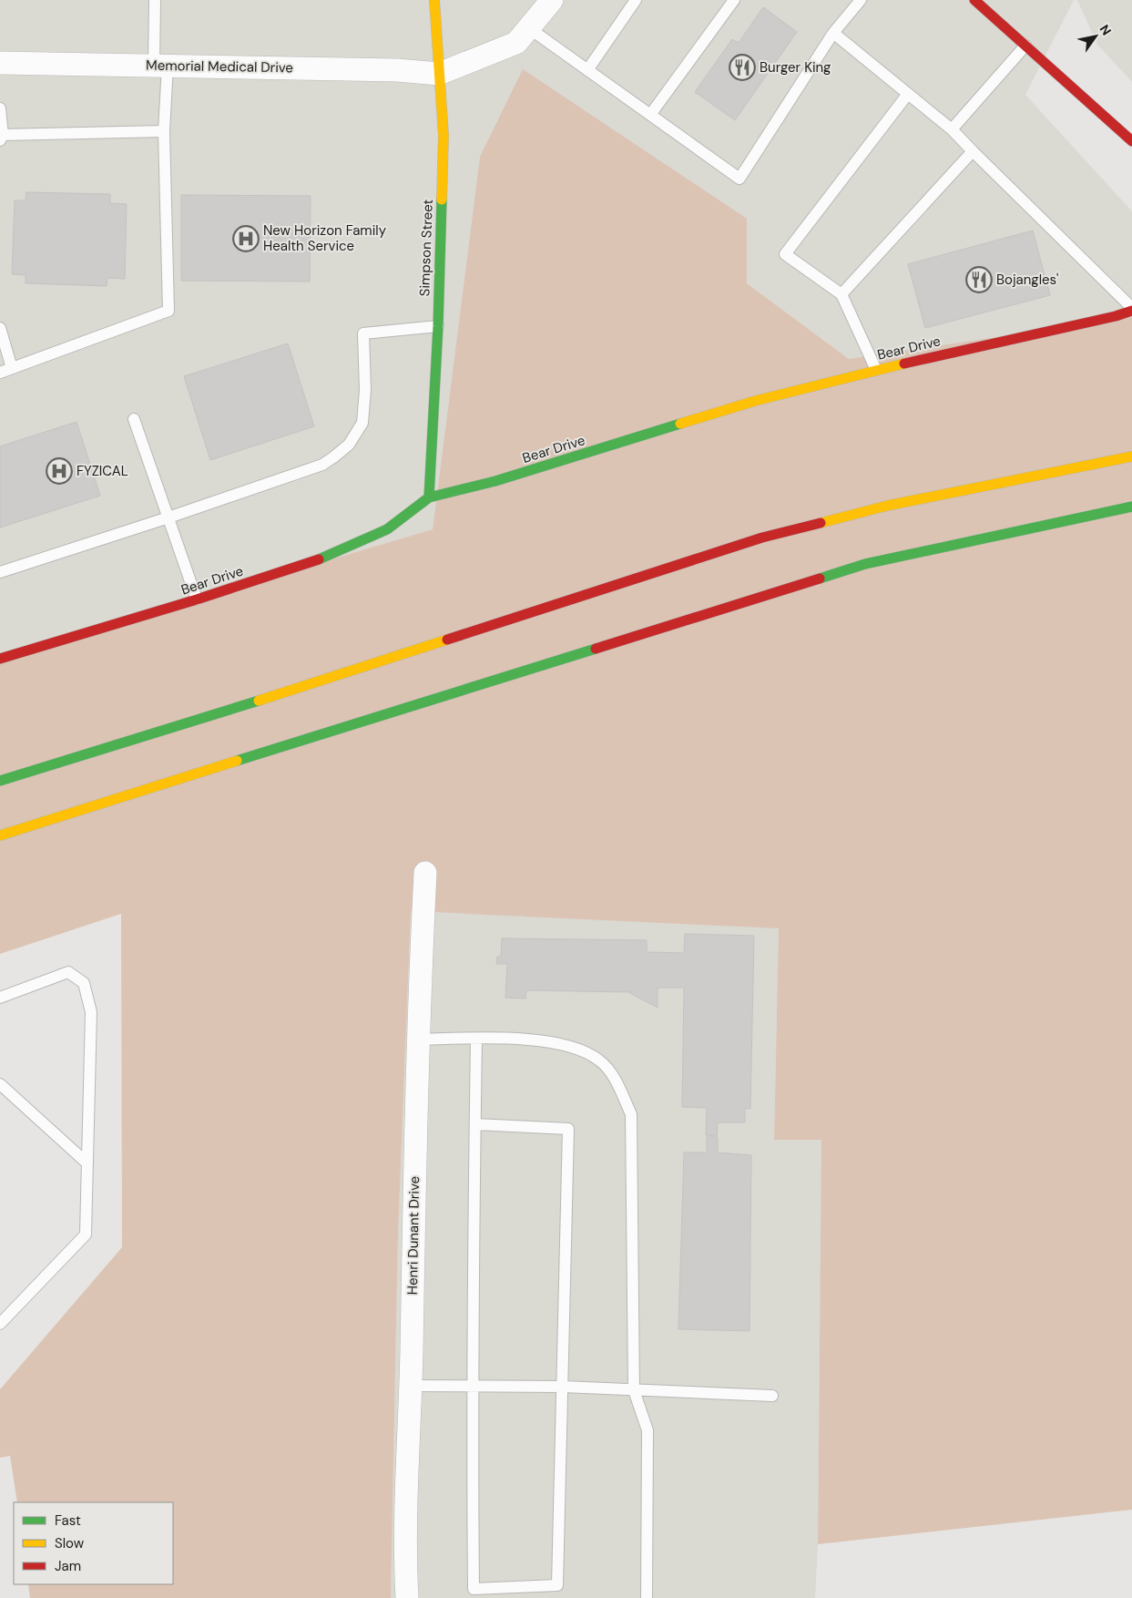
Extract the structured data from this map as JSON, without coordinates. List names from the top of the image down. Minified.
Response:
{"streets":{"main road":["Simpson Street","Bear Drive"],"street":["Memorial Medical Drive","Henri Dunant Drive"]},"crossings":[["Memorial Medical Drive","Simpson Street"],["Simpson Street","Bear Drive"]],"places":{"restaurant":["Burger King","Bojangles'"],"hospital":["New Horizon Family Health Service","FYZICAL"]},"legend":["Fast","Slow","Jam"],"north":"top right"}
